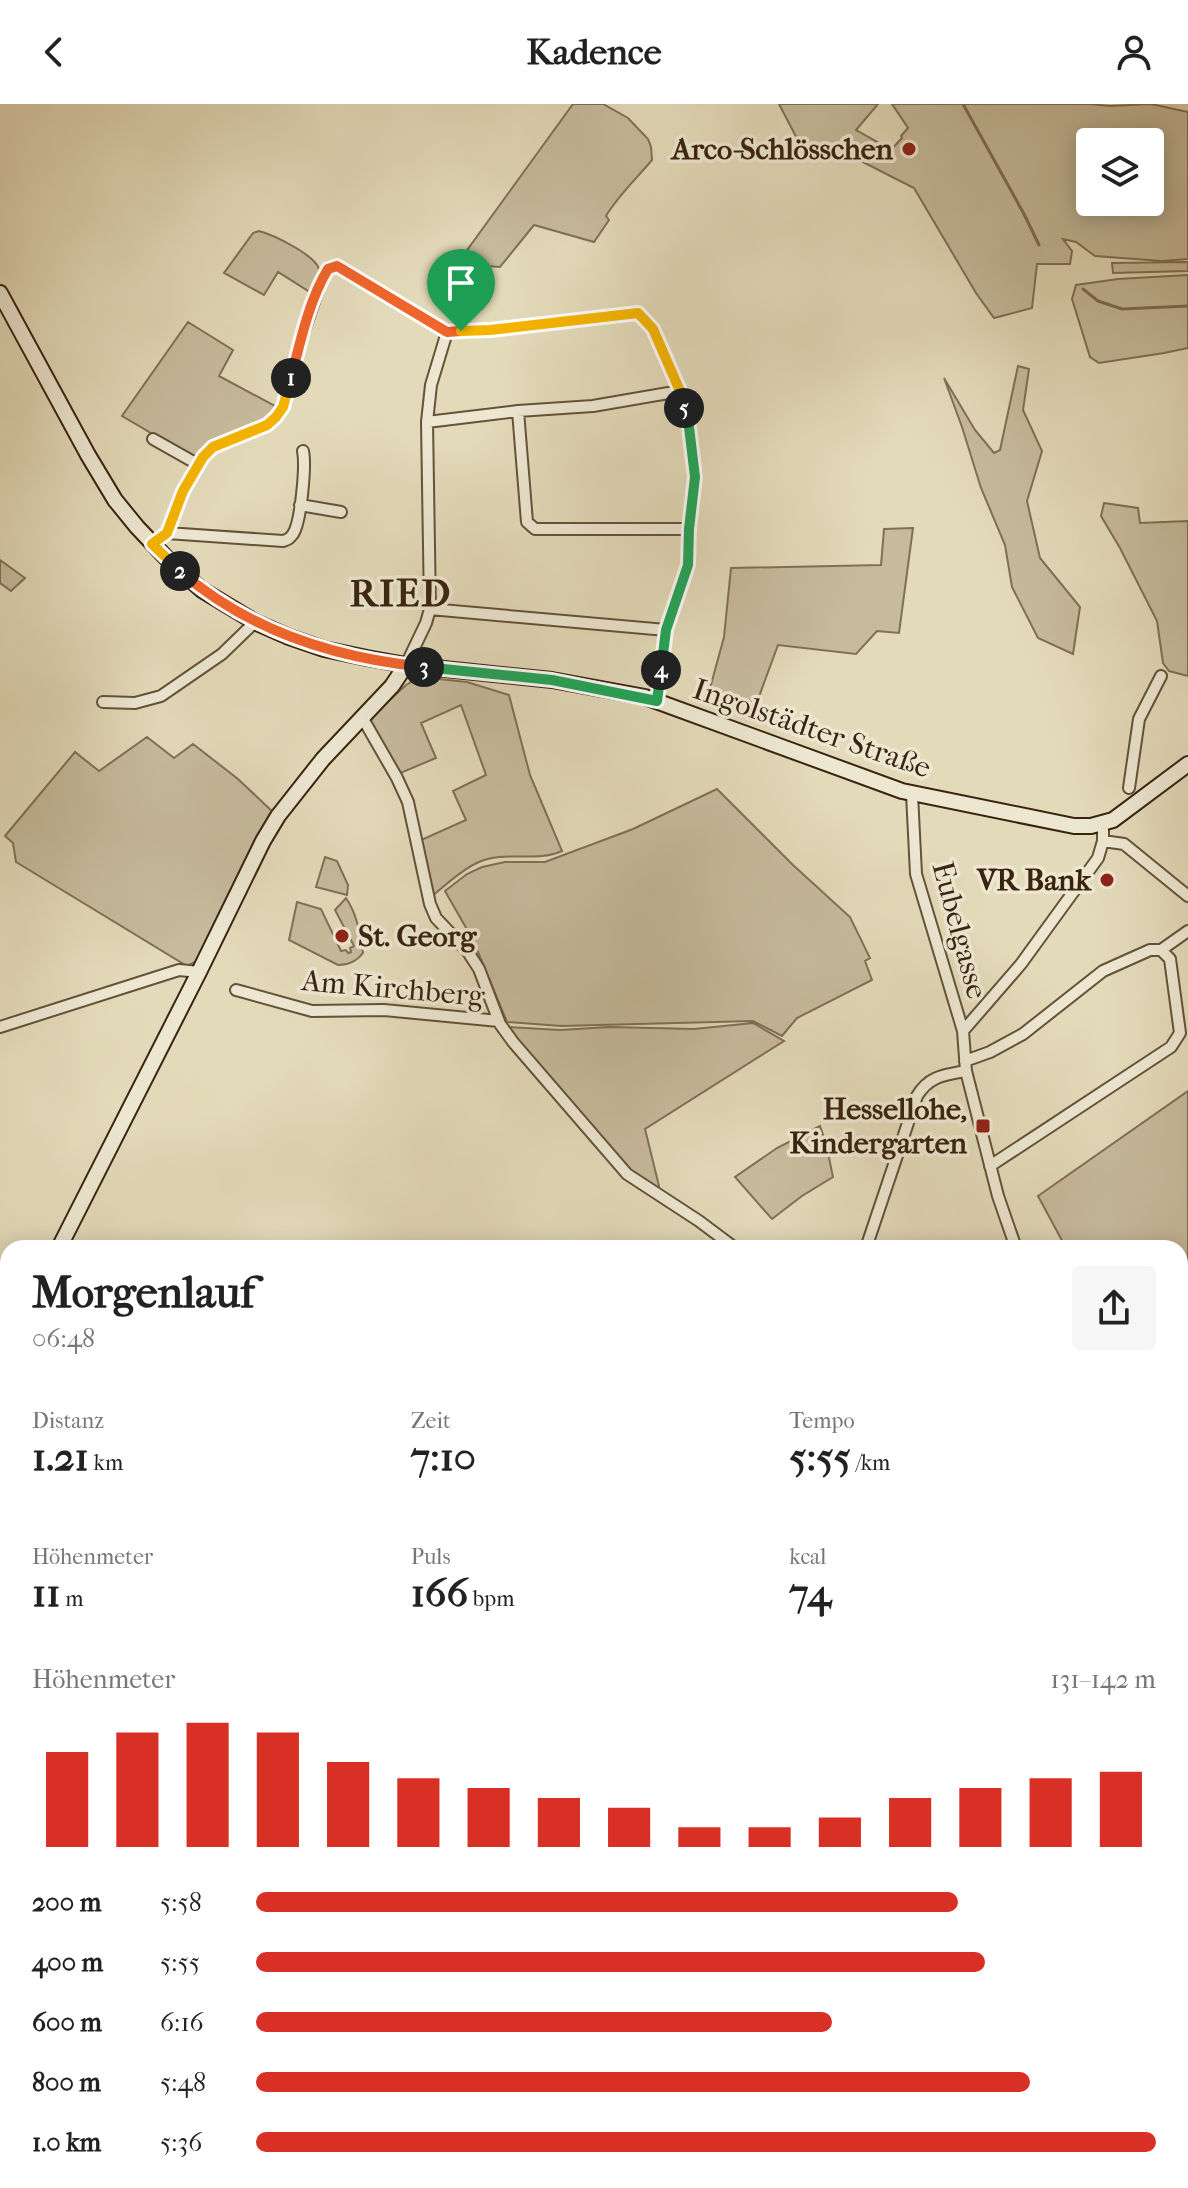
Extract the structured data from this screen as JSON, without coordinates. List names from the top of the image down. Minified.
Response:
{"streets":{"main road":["Ingolstädter Straße"],"street":["Eubelgasse","Am Kirchberg"]},"crossings":[["Ingolstädter Straße","Eubelgasse"]],"districts":["RIED"],"places":{"other":["Arco-Schlösschen","VR Bank","St. Georg"],"transit":["Hessellohe, Kindergarten"]},"page":{"header":"Kadence","pins":["1","5","2","3","4"],"heading":["Morgenlauf","06:48"],"stats":[["Distanz","1.21 km"],["Zeit","7:10"],["Tempo","5:55 /km"],["Höhenmeter","11 m"],["Puls","166 bpm"],["kcal","74"]],"chart":["Höhenmeter","131–142 m"],"list":[{"name":"200 m","note":"5:58"},{"name":"400 m","note":"5:55"},{"name":"600 m","note":"6:16"},{"name":"800 m","note":"5:48"},{"name":"1.0 km","note":"5:36"}]}}
